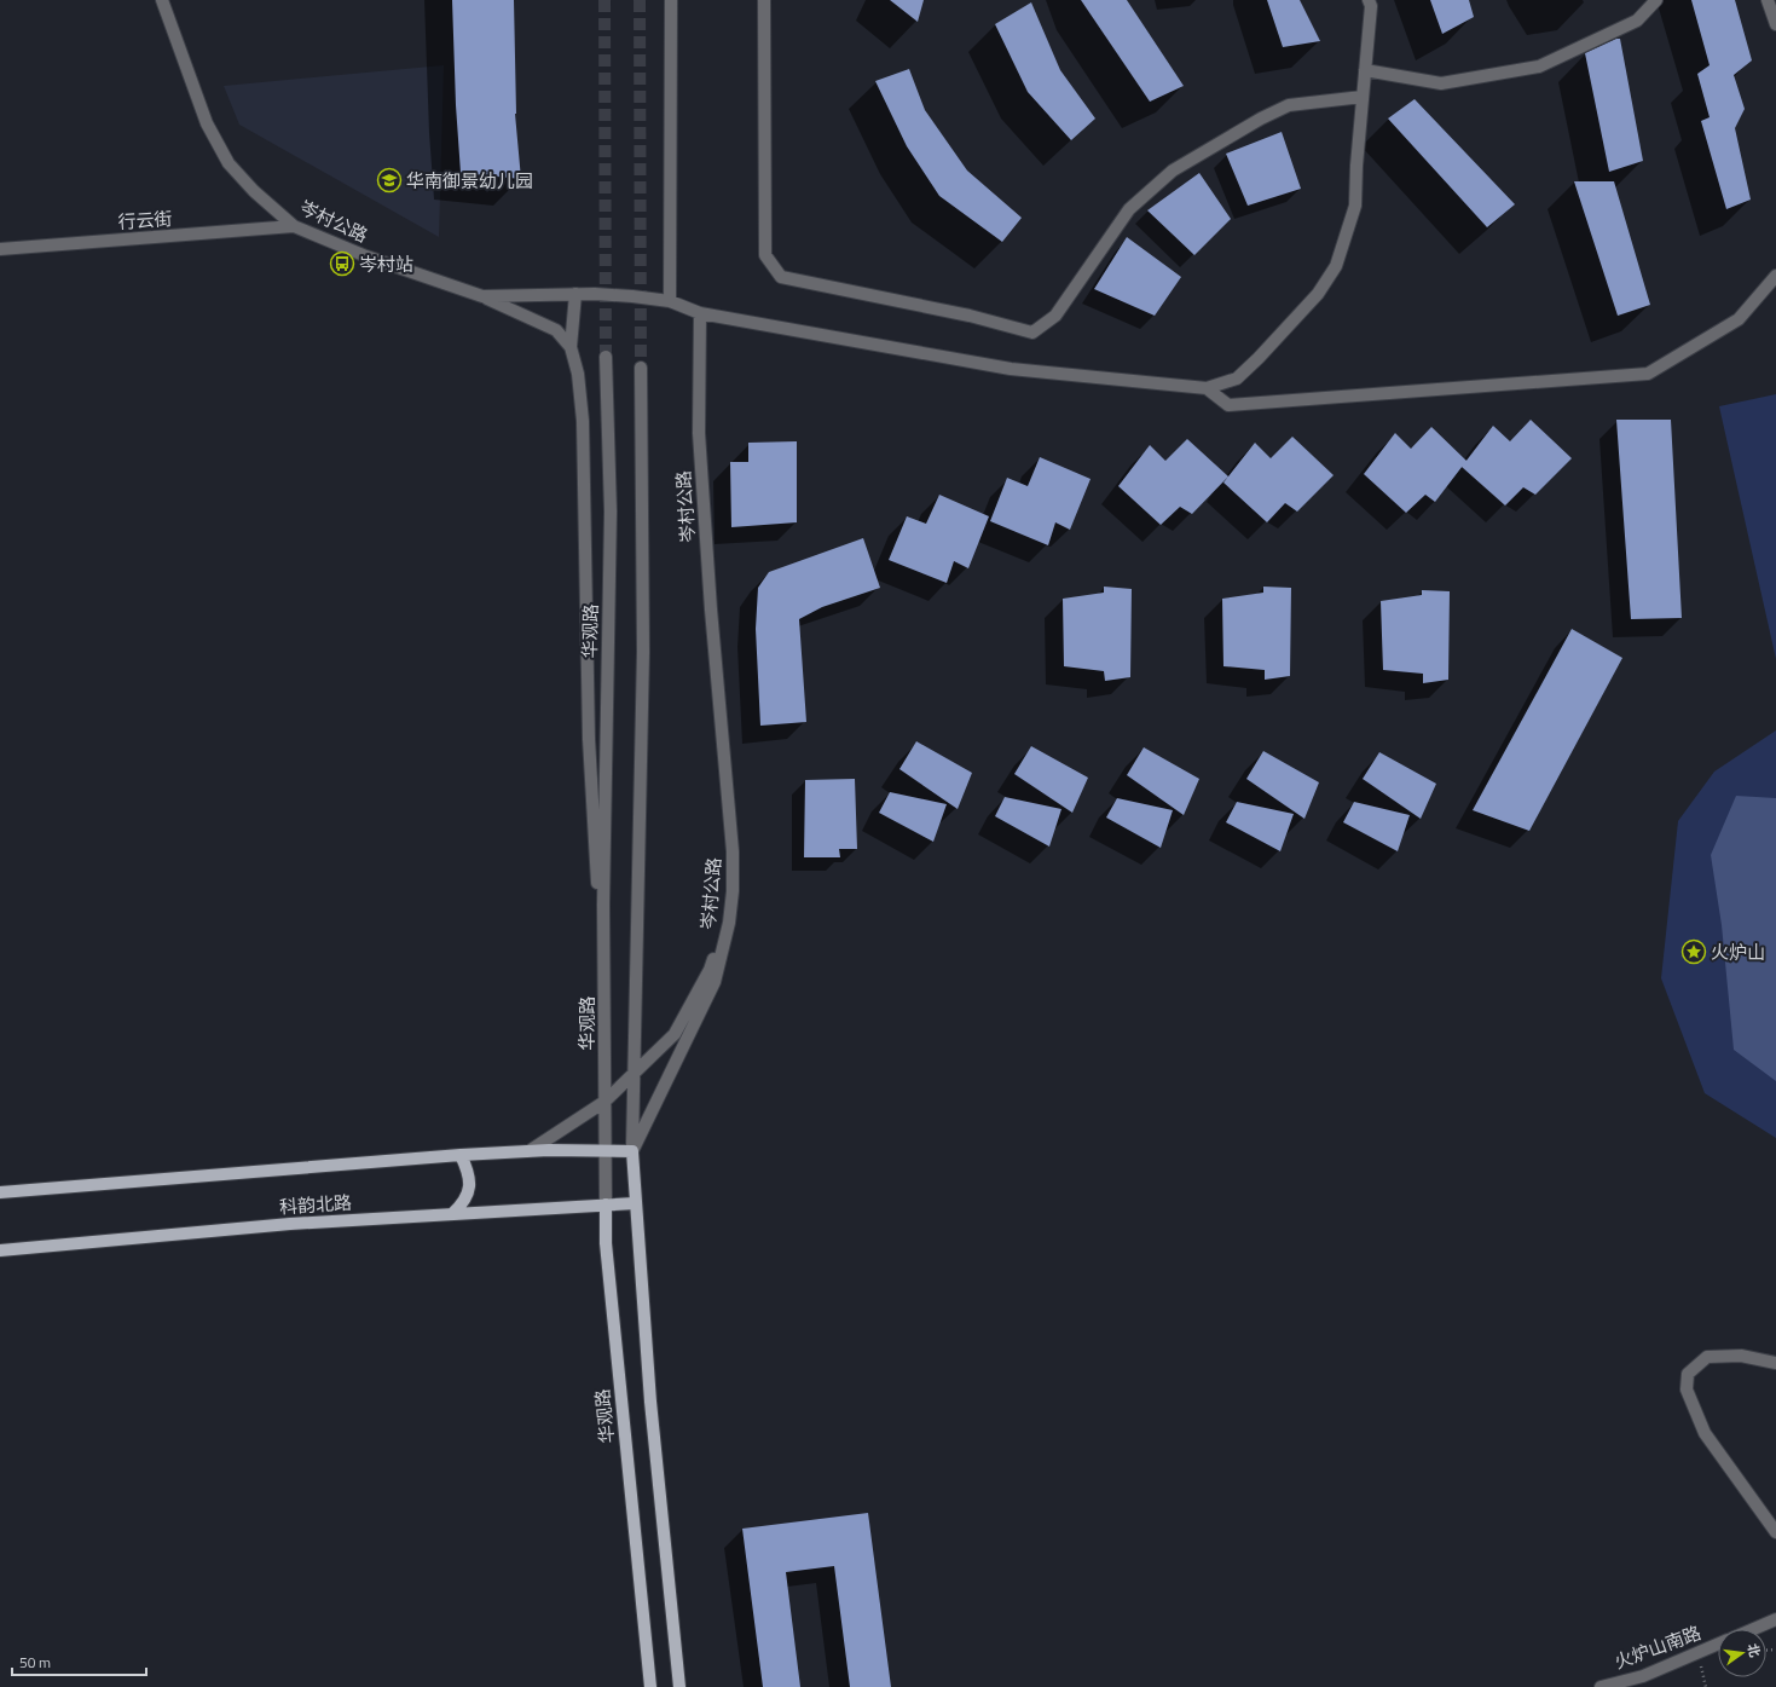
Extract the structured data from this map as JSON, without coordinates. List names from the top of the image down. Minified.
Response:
{"streets":{"main road":["华观路","科韵北路"],"street":["行云街","岑村公路","火炉山南路"]},"crossings":[["行云街","岑村公路"],["岑村公路","科韵北路"],["华观路","科韵北路"]],"places":{"school or university":["华南御景幼儿园"],"bus stop":["岑村站"],"place":["火炉山"]},"scale_bar":"50 m","north":"right"}
